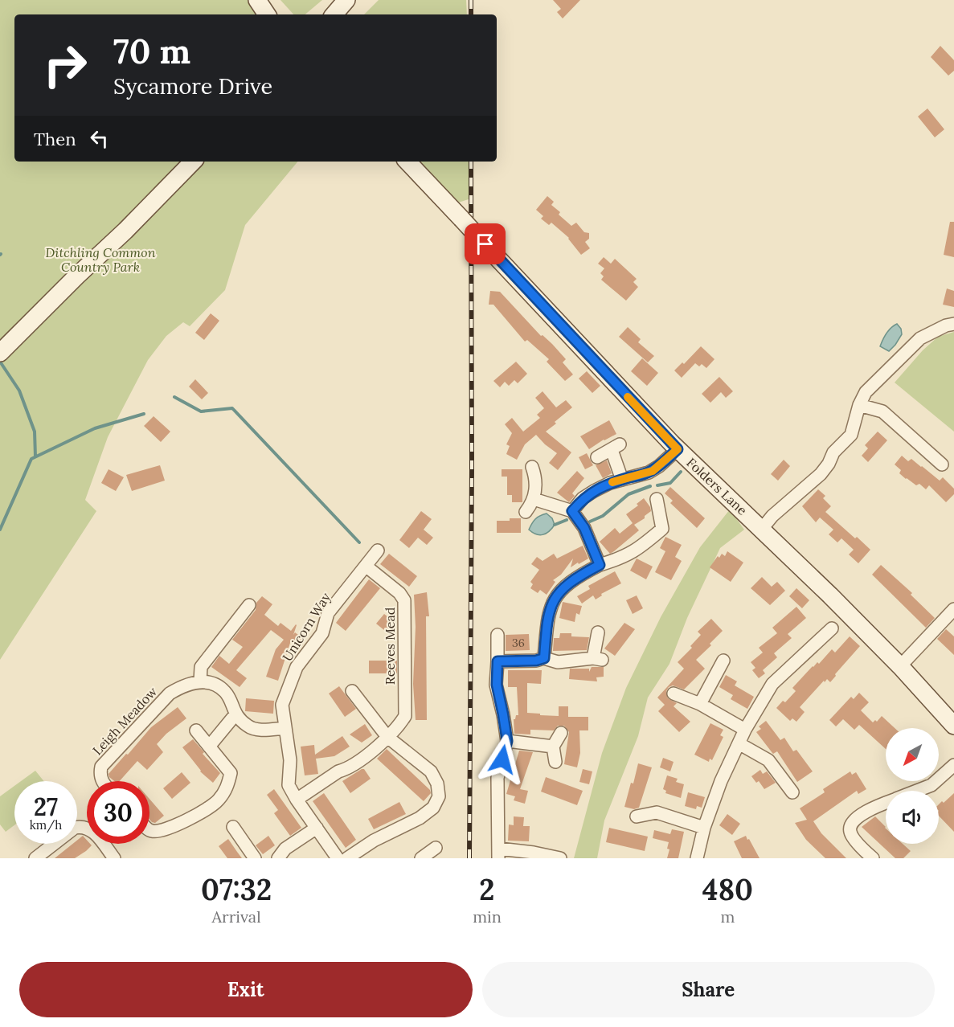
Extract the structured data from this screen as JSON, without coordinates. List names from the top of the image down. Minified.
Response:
{"streets":{"main road":["Folders Lane"],"street":["Unicorn Way","Reeves Mead","Leigh Meadow"]},"crossings":[["Unicorn Way","Reeves Mead"]],"parks":["Ditchling Common Country Park"],"house_numbers":["36"],"north":"bottom left","page":{"turn":["70 m","Sycamore Drive"],"then":"Then","speed":"27 km/h","limit":"30","eta":["07:32","Arrival","2","min","480","m"],"buttons":["Exit","Share"]}}
